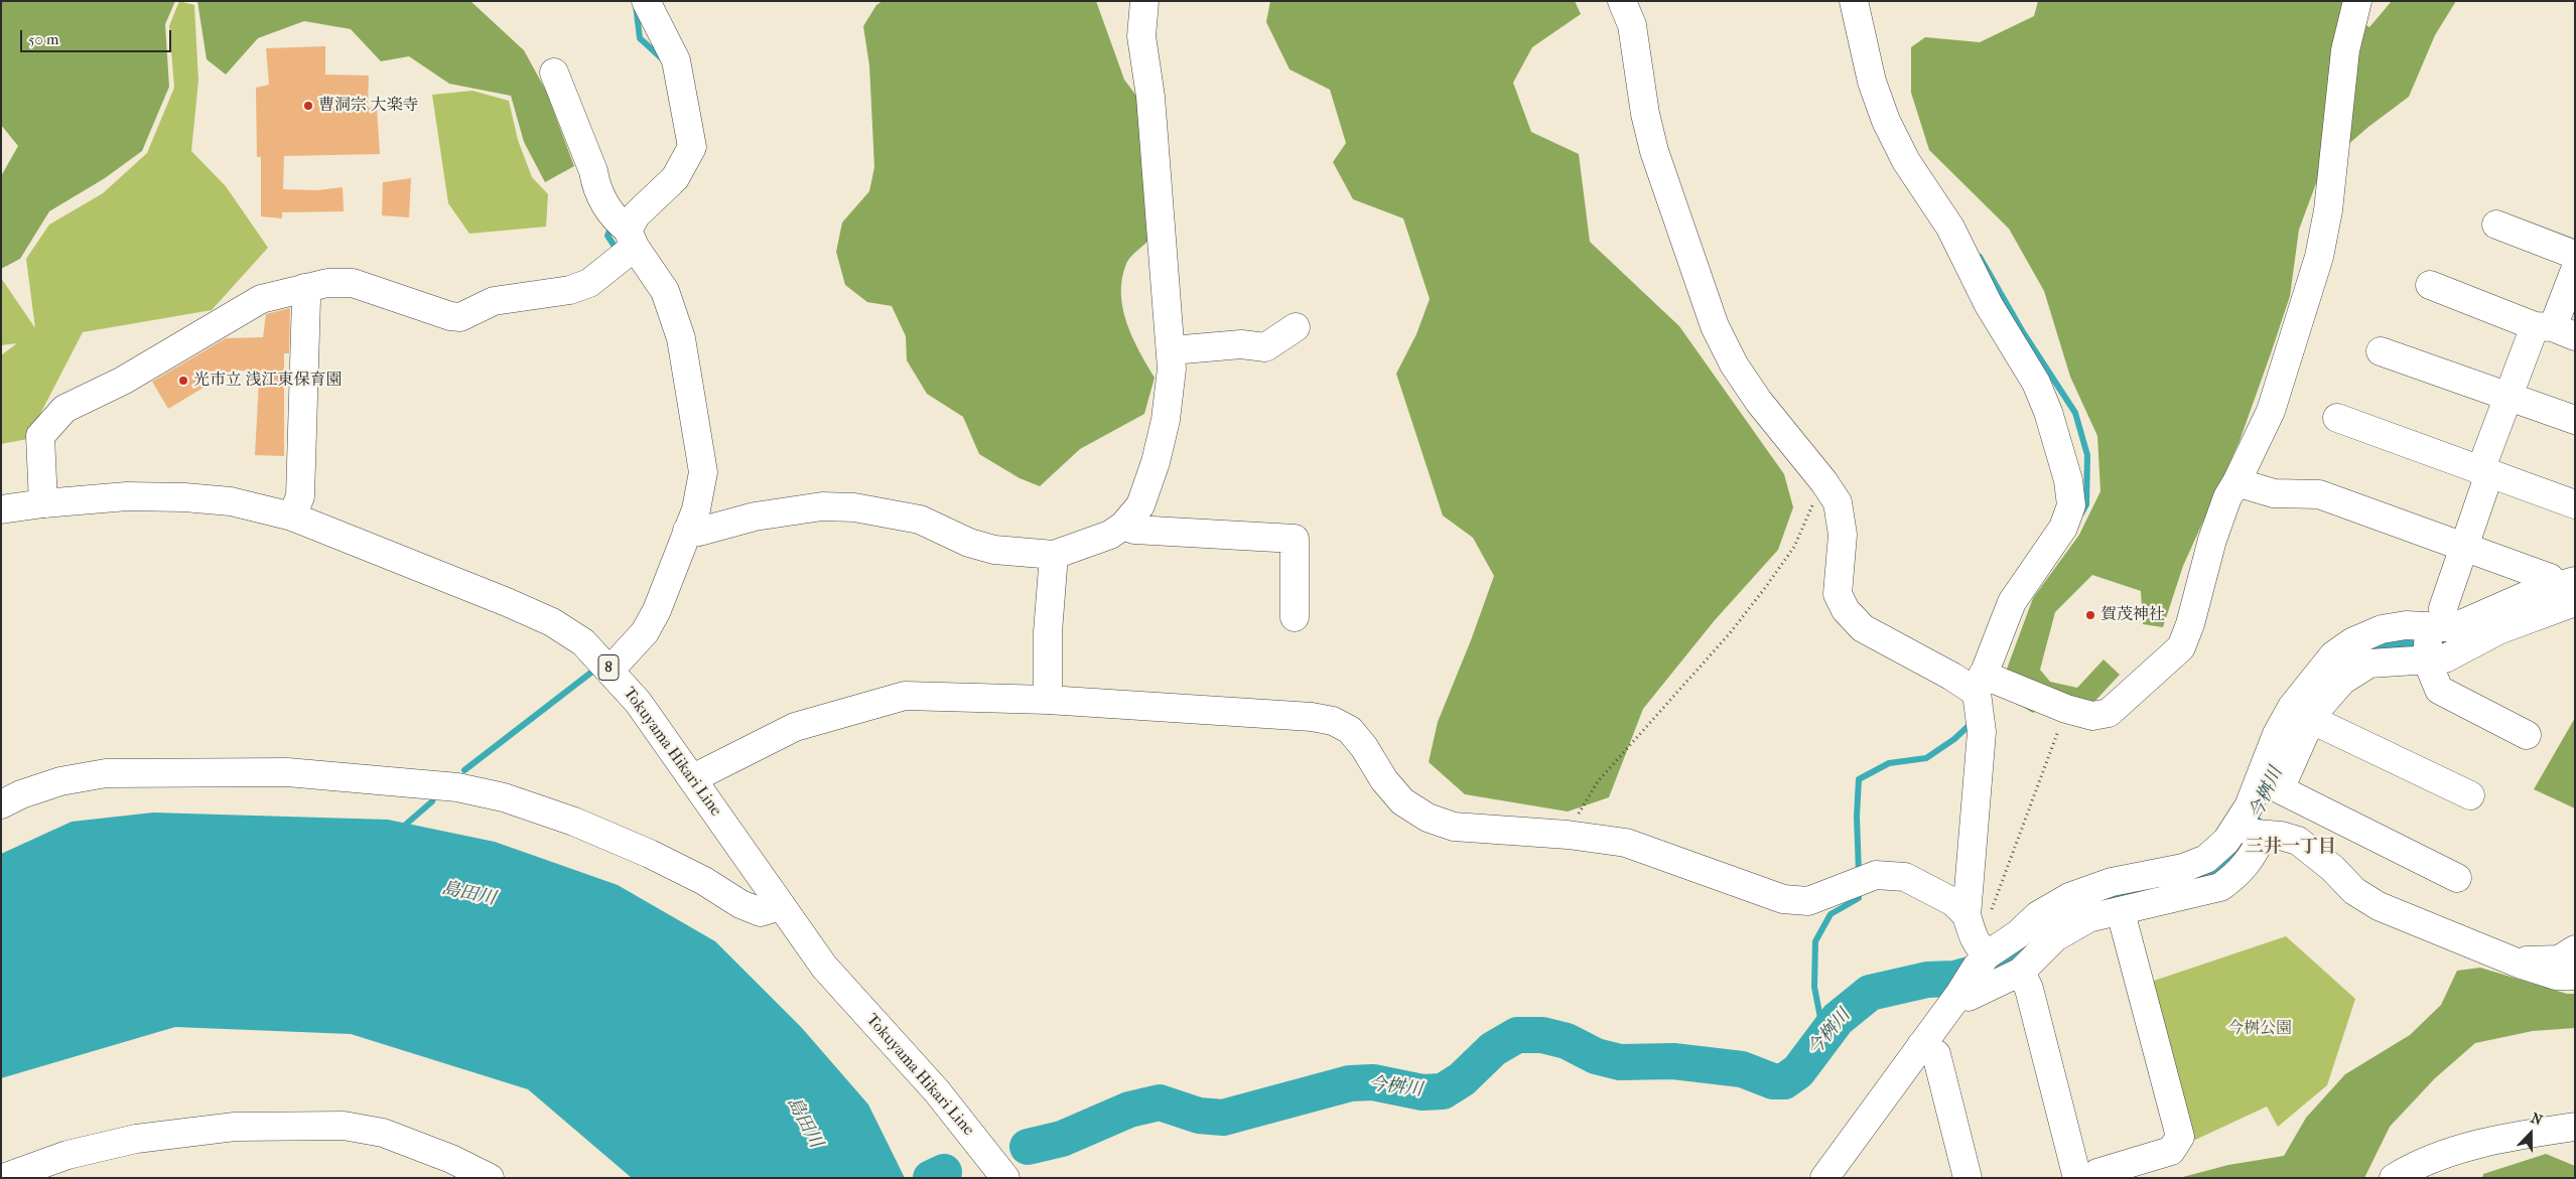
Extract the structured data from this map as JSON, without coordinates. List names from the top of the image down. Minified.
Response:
{"streets":{"street":["8","Tokuyama Hikari Line"]},"districts":["三井一丁目"],"water":["今桝川","島田川"],"parks":["今桝公園"],"places":["曹洞宗 大楽寺","光市立 浅江東保育園","賀茂神社"],"scale_bar":"50 m","north":"top"}
